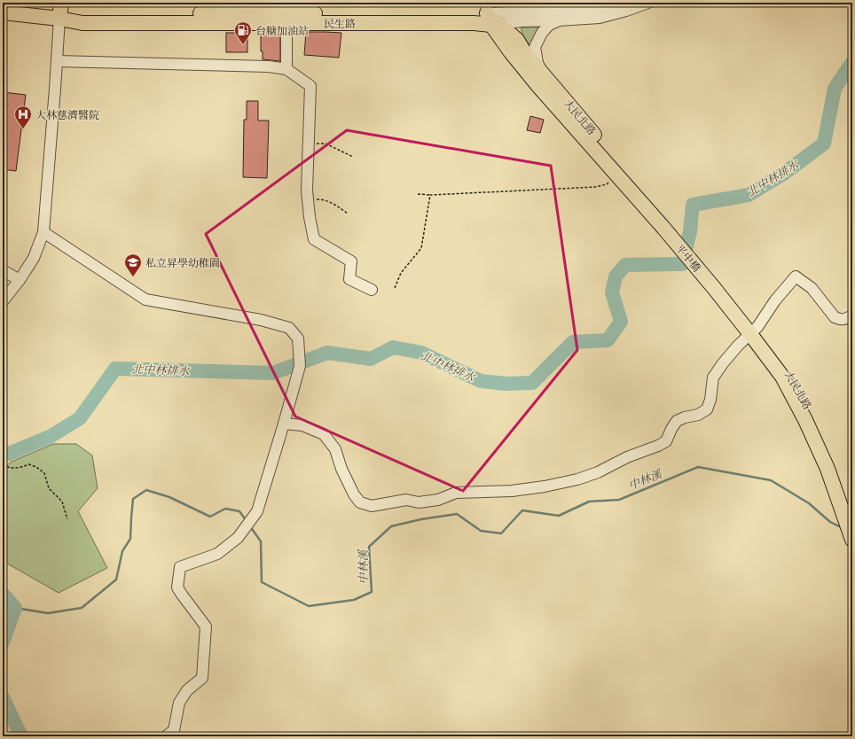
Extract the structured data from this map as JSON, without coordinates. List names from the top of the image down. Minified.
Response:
{"streets":{"main road":["民生路","大民北路","平中橋"]},"crossings":[["民生路","大民北路"],["大民北路","平中橋"]],"water":["北中林排水","中林溪"],"places":{"fuel station":["台糖加油站"],"hospital":["大林慈濟醫院"],"school or university":["私立昇學幼稚園"]}}
